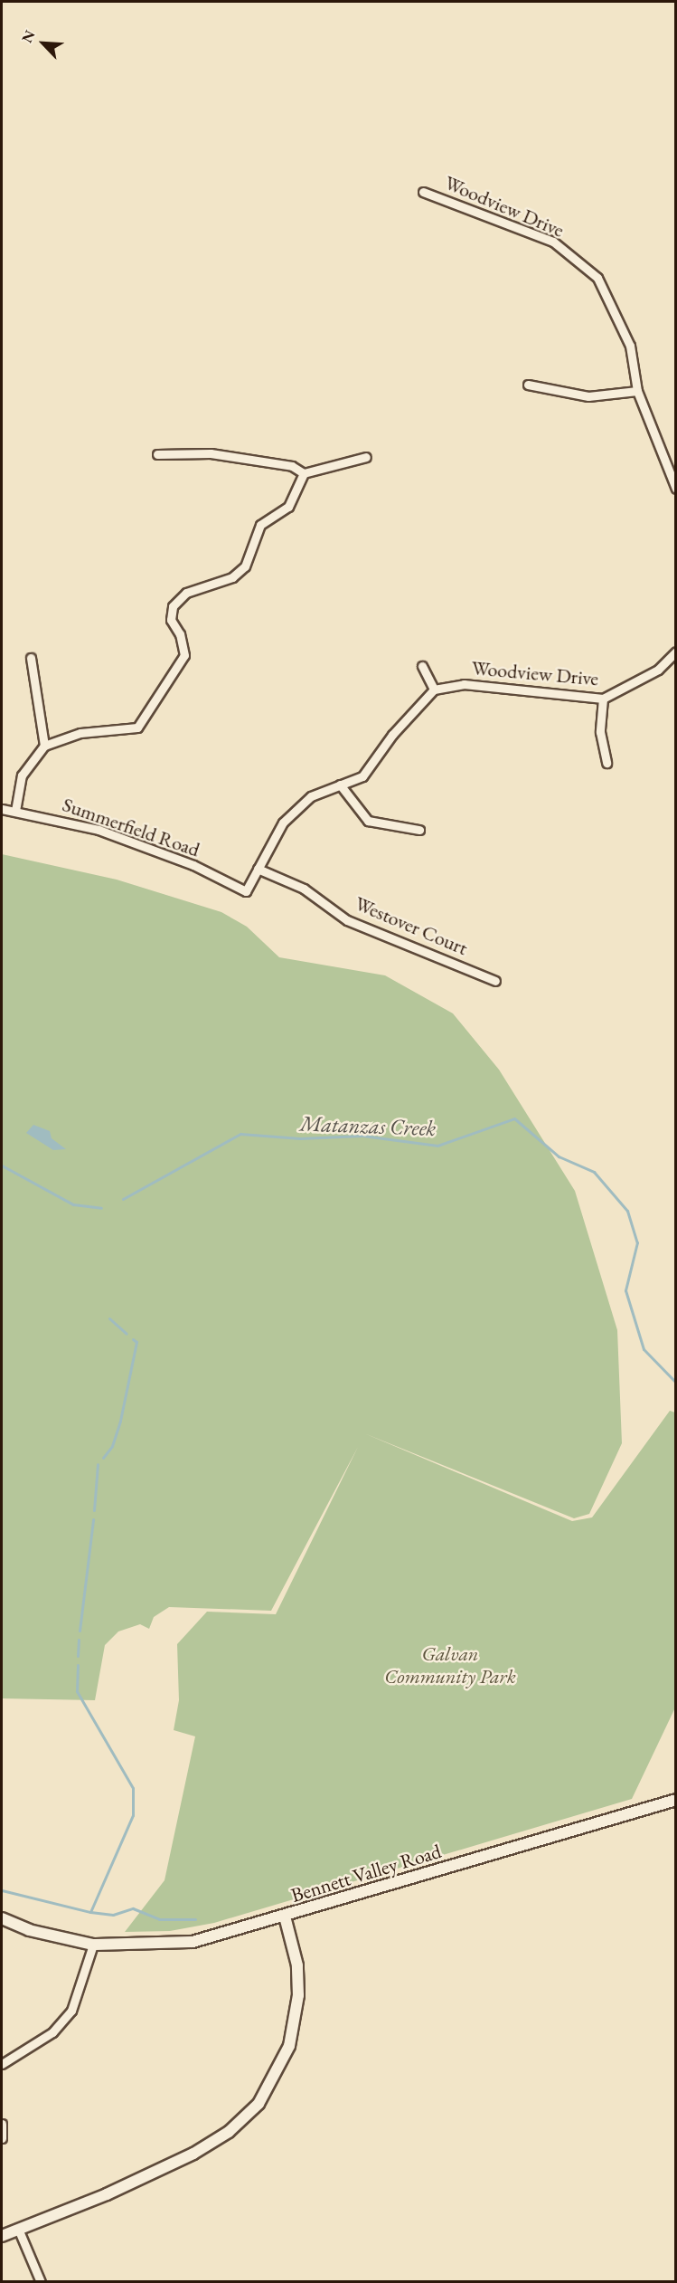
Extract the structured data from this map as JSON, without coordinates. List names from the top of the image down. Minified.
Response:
{"streets":{"street":["Woodview Drive","Summerfield Road","Westover Court","Bennett Valley Road"]},"crossings":[["Summerfield Road","Westover Court"]],"water":["Matanzas Creek"],"parks":["Galvan Community Park"],"north":"top left"}
